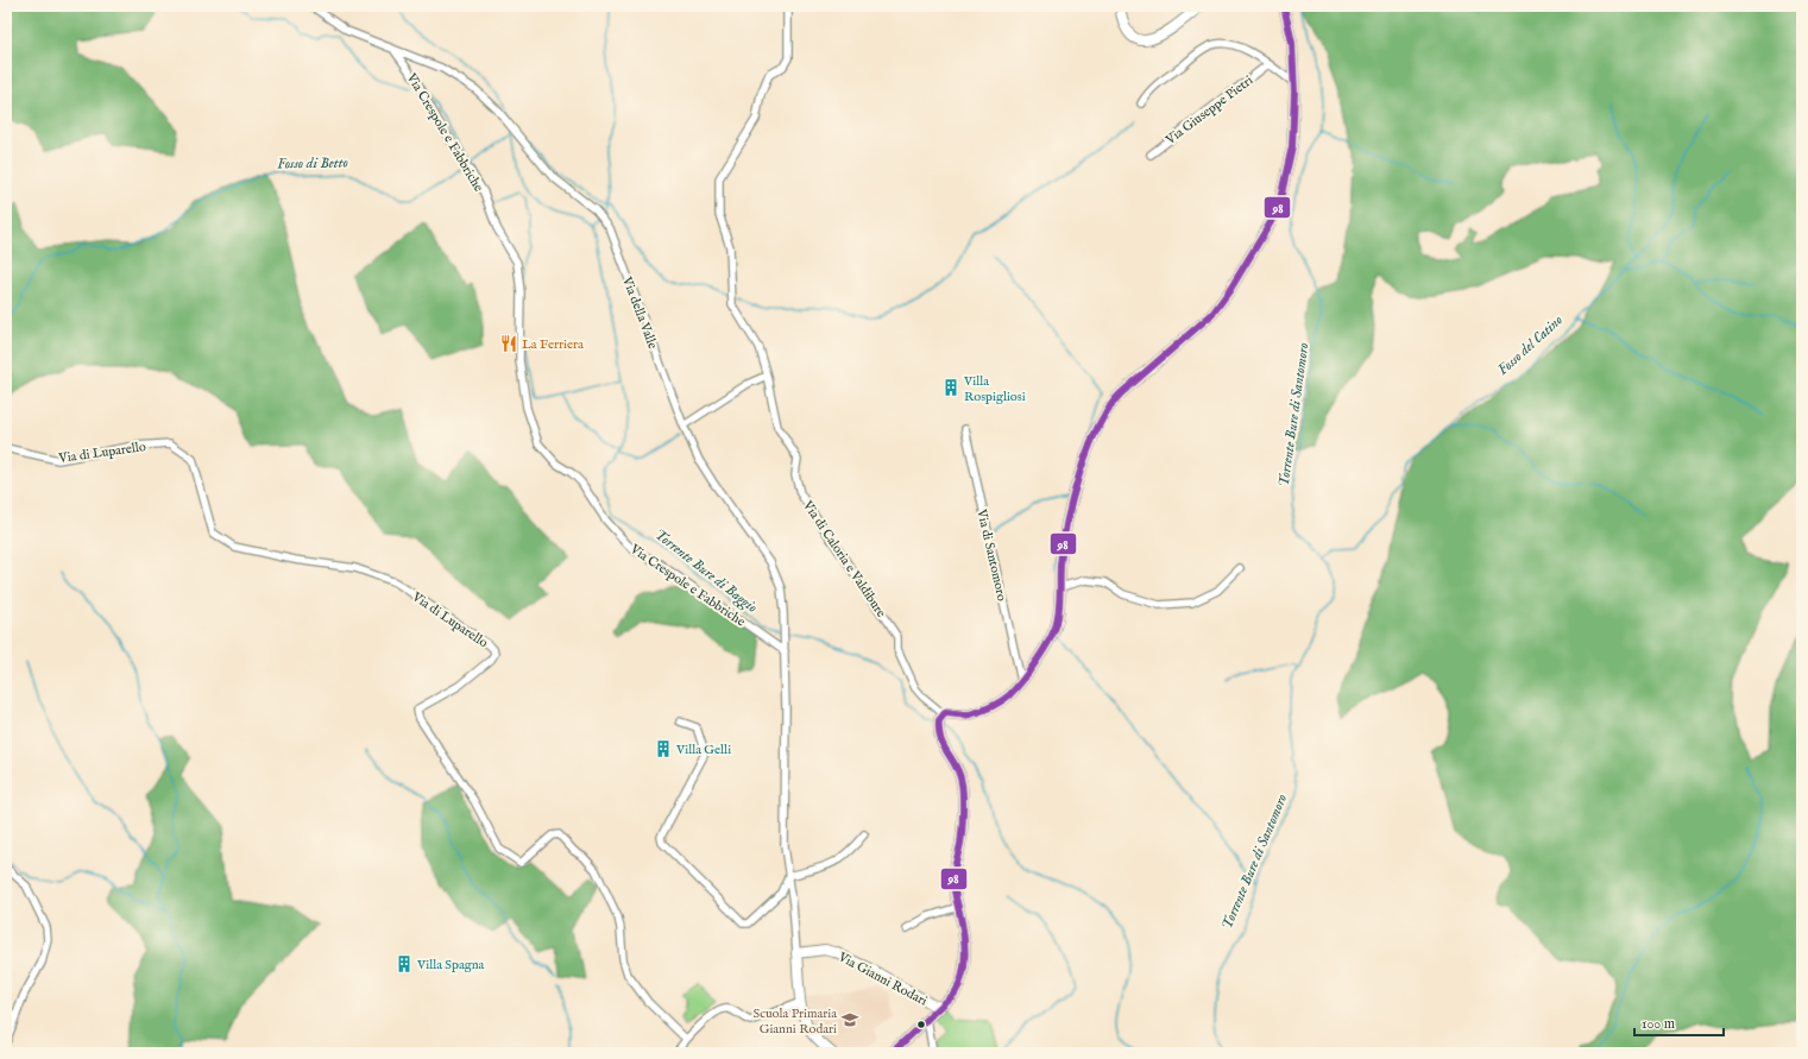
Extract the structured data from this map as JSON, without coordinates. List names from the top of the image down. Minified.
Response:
{"streets":{"main road":["Via Gianni Rodari"],"street":["Via Giuseppe Pietri","Via Crespole e Fabbriche","Via della Valle","Via di Luparello","Via di Santomoro","Via di Caloria e Valdibure"]},"crossings":[["Via Crespole e Fabbriche","Via della Valle"]],"water":["Fosso di Betto","Fosso del Catino","Torrente Bure di Santomoro","Torrente Bure di Baggio"],"places":{"restaurant":["La Ferriera"],"building":["Villa Rospigliosi","Villa Gelli","Villa Spagna"],"school or university":["Scuola Primaria Gianni Rodari"]},"lines":["transit line 98"],"scale_bar":"100 m"}
